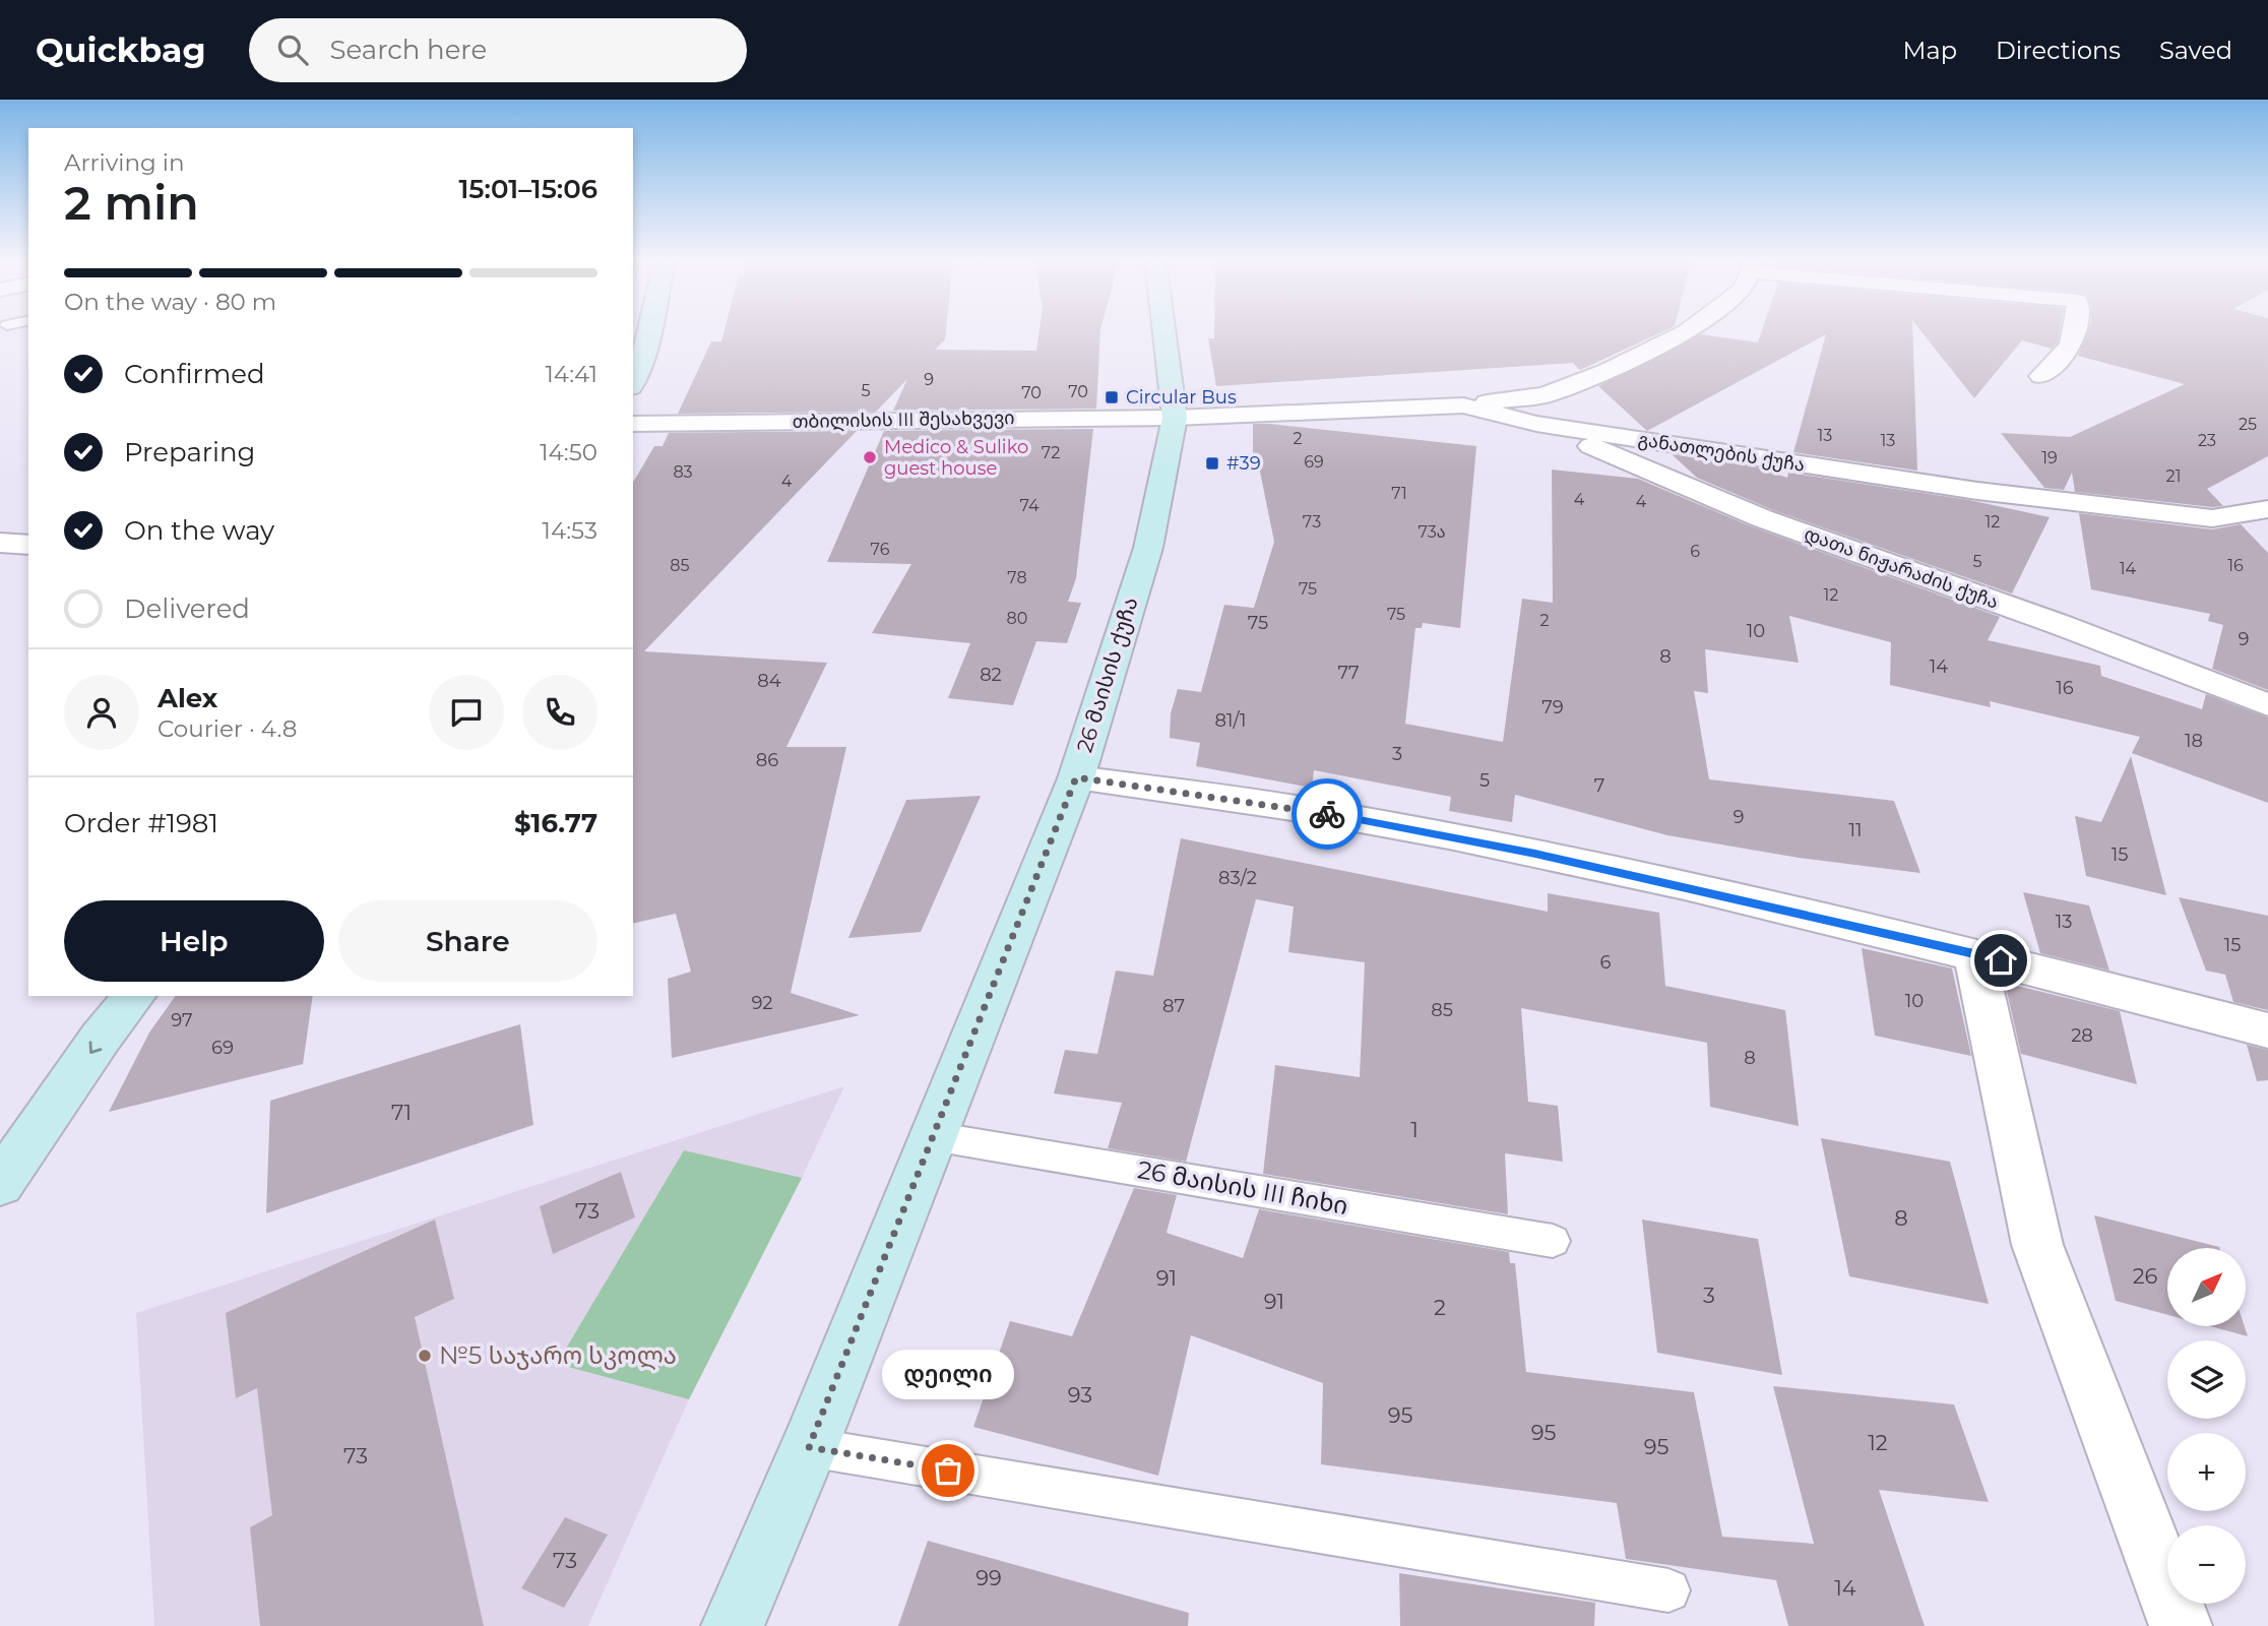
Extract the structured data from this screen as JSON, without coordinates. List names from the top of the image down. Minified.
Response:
{"streets":{"main road":["26 მაისის ქუჩა"],"street":["თბილისის III შესახვევი","განათლების ქუჩა","დათა ნიჟარაძის ქუჩა"],"lane":["26 მაისის III ჩიხი"]},"crossings":[["თბილისის III შესახვევი","განათლების ქუჩა"],["თბილისის III შესახვევი","26 მაისის ქუჩა"],["განათლების ქუჩა","დათა ნიჟარაძის ქუჩა"],["განათლების ქუჩა","26 მაისის ქუჩა"],["26 მაისის ქუჩა","26 მაისის III ჩიხი"]],"places":{"transit":["Circular Bus","#39"],"other":["Medico & Suliko guest house","№5 საჯარო სკოლა","დეილი"]},"house_numbers":["9","5","70","70","25","13","2","13","23","72","19","69","83","21","4","71","4","4","74","73","12","73ა","76","6","5","85","16","14","78","75","12","75","80","2","75","10","9","8","14","77","82","84","16","79","81/1","18","3","86","5","7","9","11","15","83/2","13","15","6","10","92","87","85","97","28","69","8","71","1","73","8","26","91","3","91","2","93","95","95","12","95","73","73","99","14"],"north":"top right","page":{"header":"Quickbag","search":"Search here","nav":["Map","Directions","Saved"],"heading":["2 min","Arriving in","15:01–15:06"],"panel":["Alex","Courier · 4.8","Order #1981","$16.77"],"bar":"On the way · 80 m","list":[["Confirmed","14:41"],["Preparing","14:50"],["On the way","14:53"],"Delivered"],"buttons":["Help","Share"],"map_buttons":["+","−"],"bubble":"დეილი"}}
